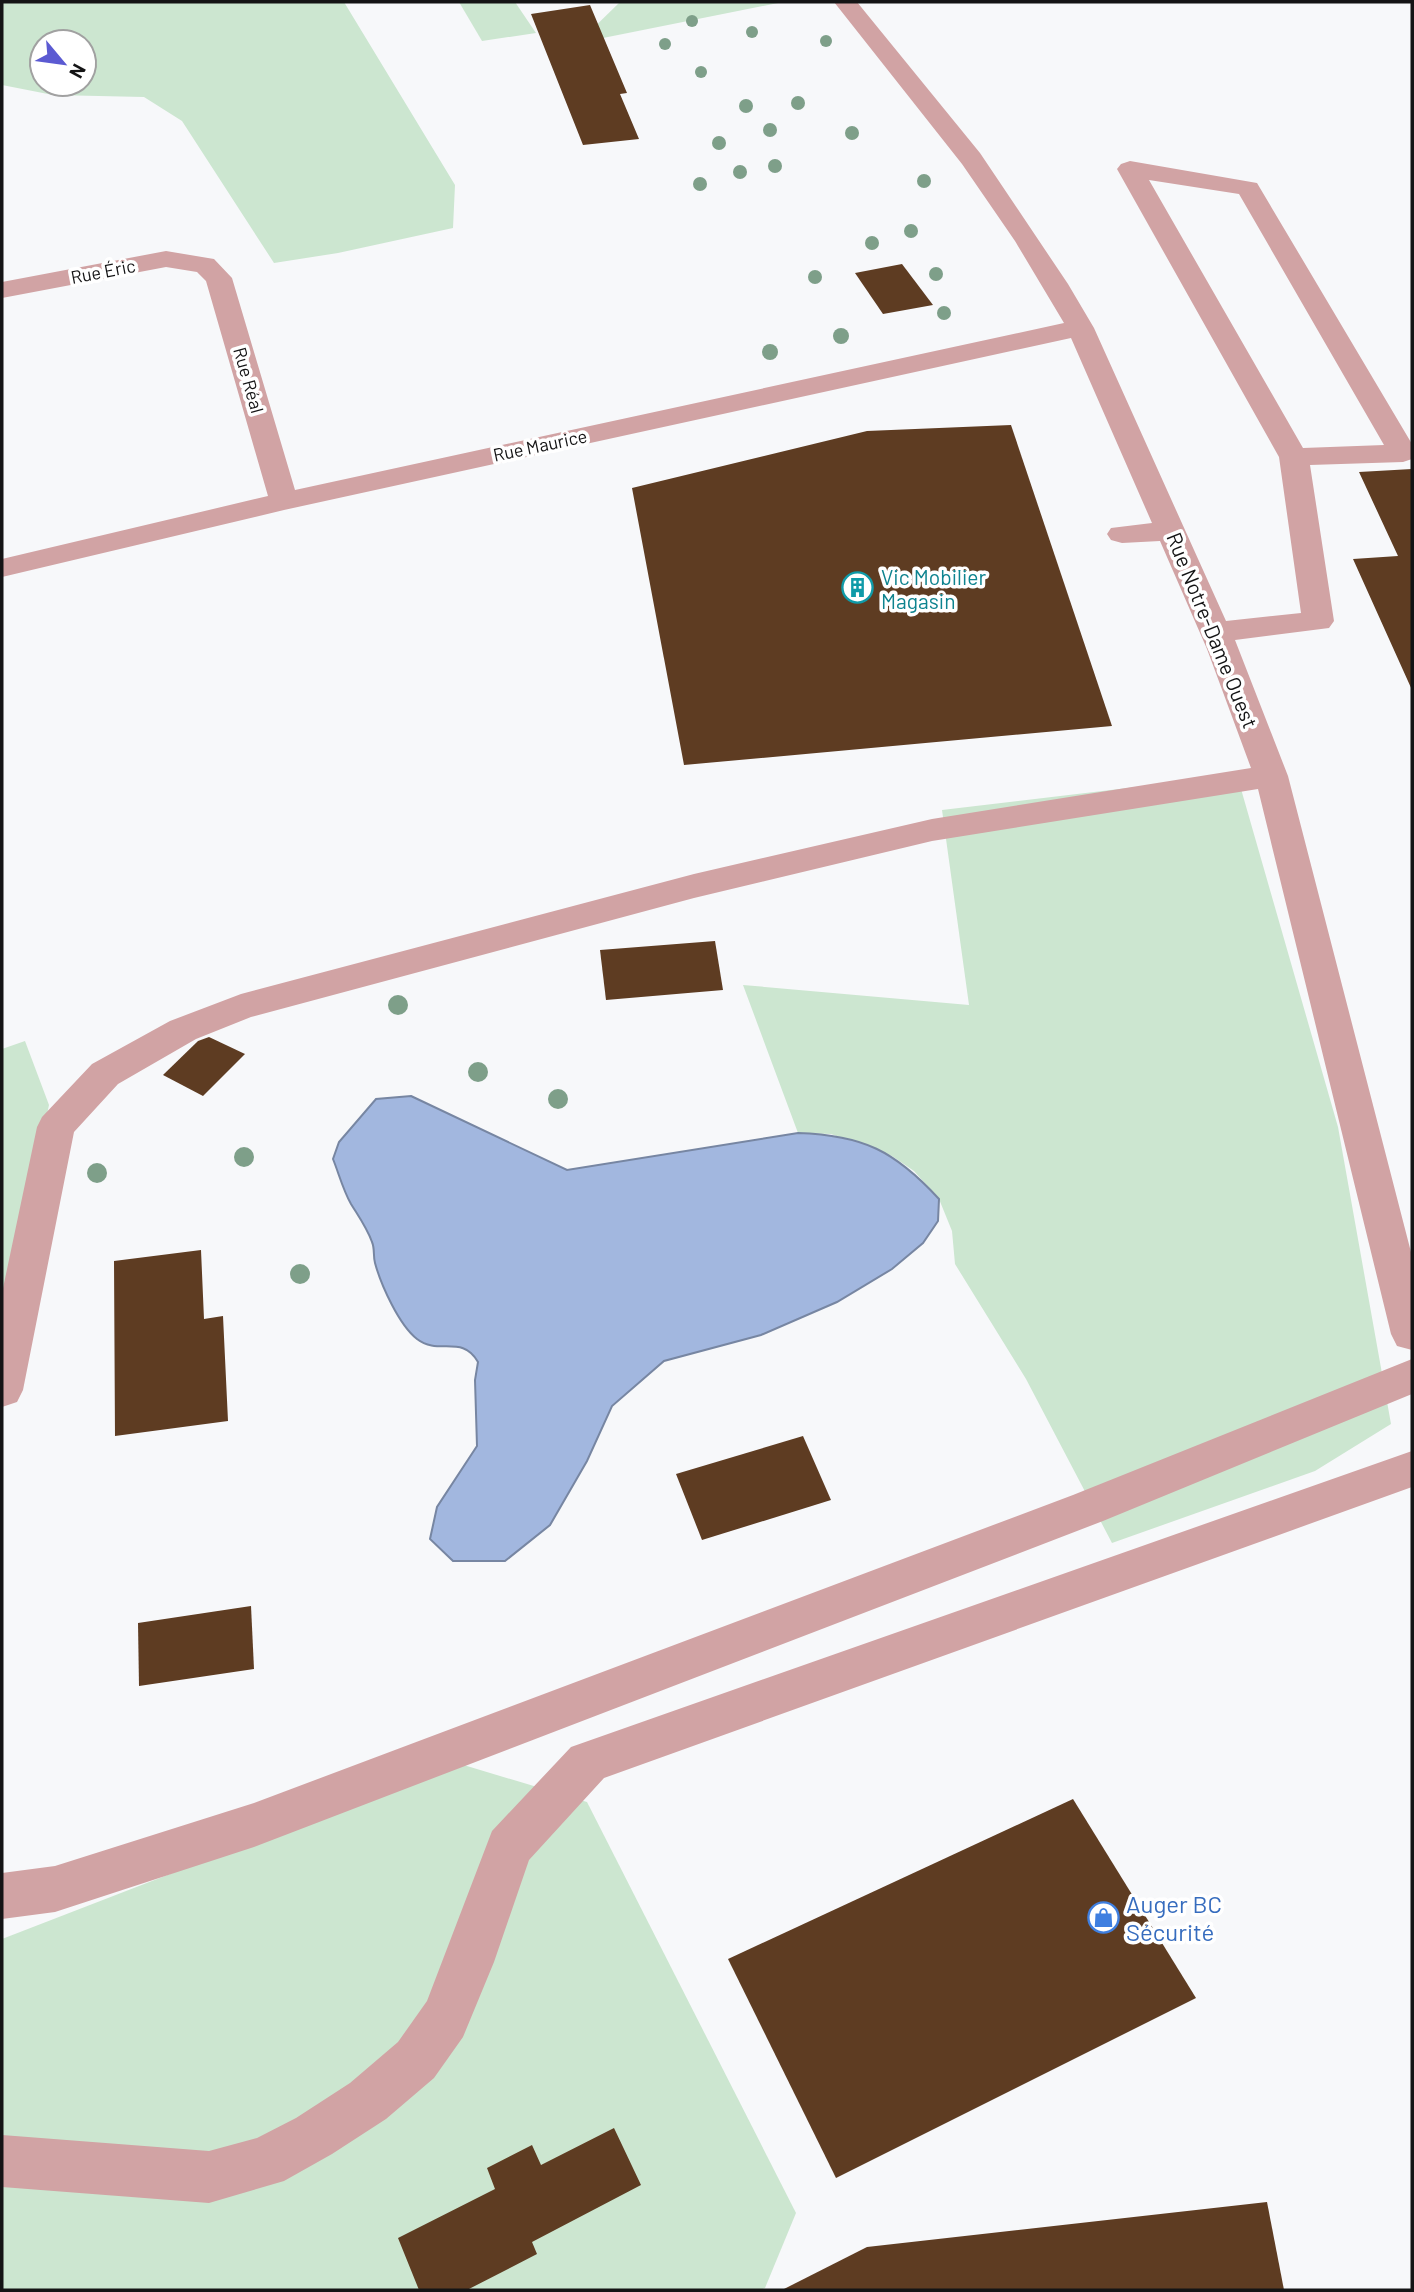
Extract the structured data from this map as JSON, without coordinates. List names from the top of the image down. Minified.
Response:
{"streets":{"street":["Rue Éric","Rue Réal","Rue Maurice","Rue Notre-Dame Ouest"]},"crossings":[["Rue Éric","Rue Réal"],["Rue Réal","Rue Maurice"],["Rue Maurice","Rue Notre-Dame Ouest"]],"places":{"building":["Vic Mobilier Magasin"],"shop":["Auger BC Sécurité"]},"north":"bottom right"}
